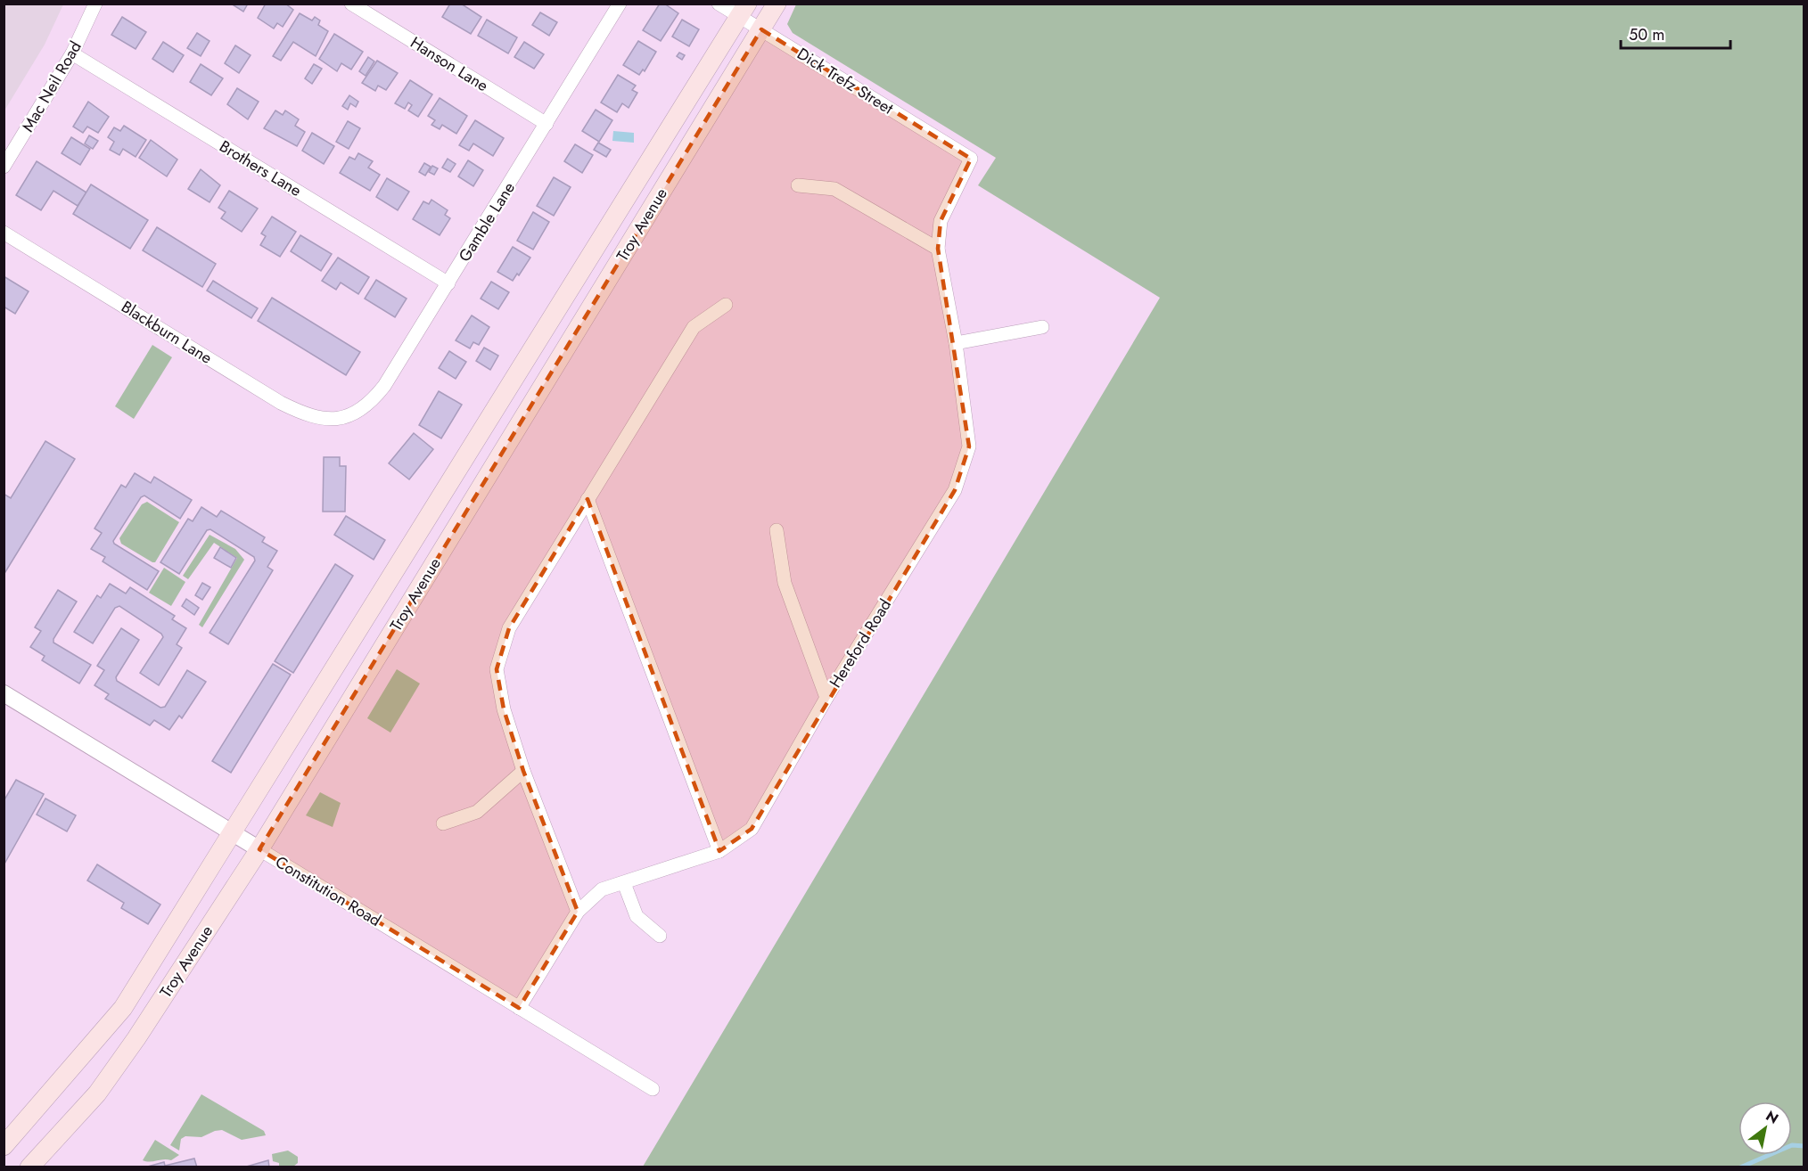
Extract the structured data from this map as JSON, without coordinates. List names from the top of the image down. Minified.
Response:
{"streets":{"main road":["Troy Avenue"],"street":["Hanson Lane","Dick Trefz Street","Mac Neil Road","Brothers Lane","Gamble Lane","Blackburn Lane","Hereford Road","Constitution Road"]},"crossings":[["Hanson Lane","Gamble Lane"],["Dick Trefz Street","Troy Avenue"],["Dick Trefz Street","Hereford Road"],["Mac Neil Road","Brothers Lane"],["Brothers Lane","Gamble Lane"],["Gamble Lane","Blackburn Lane"],["Troy Avenue","Constitution Road"],["Hereford Road","Constitution Road"]],"scale_bar":"50 m","north":"top right"}
